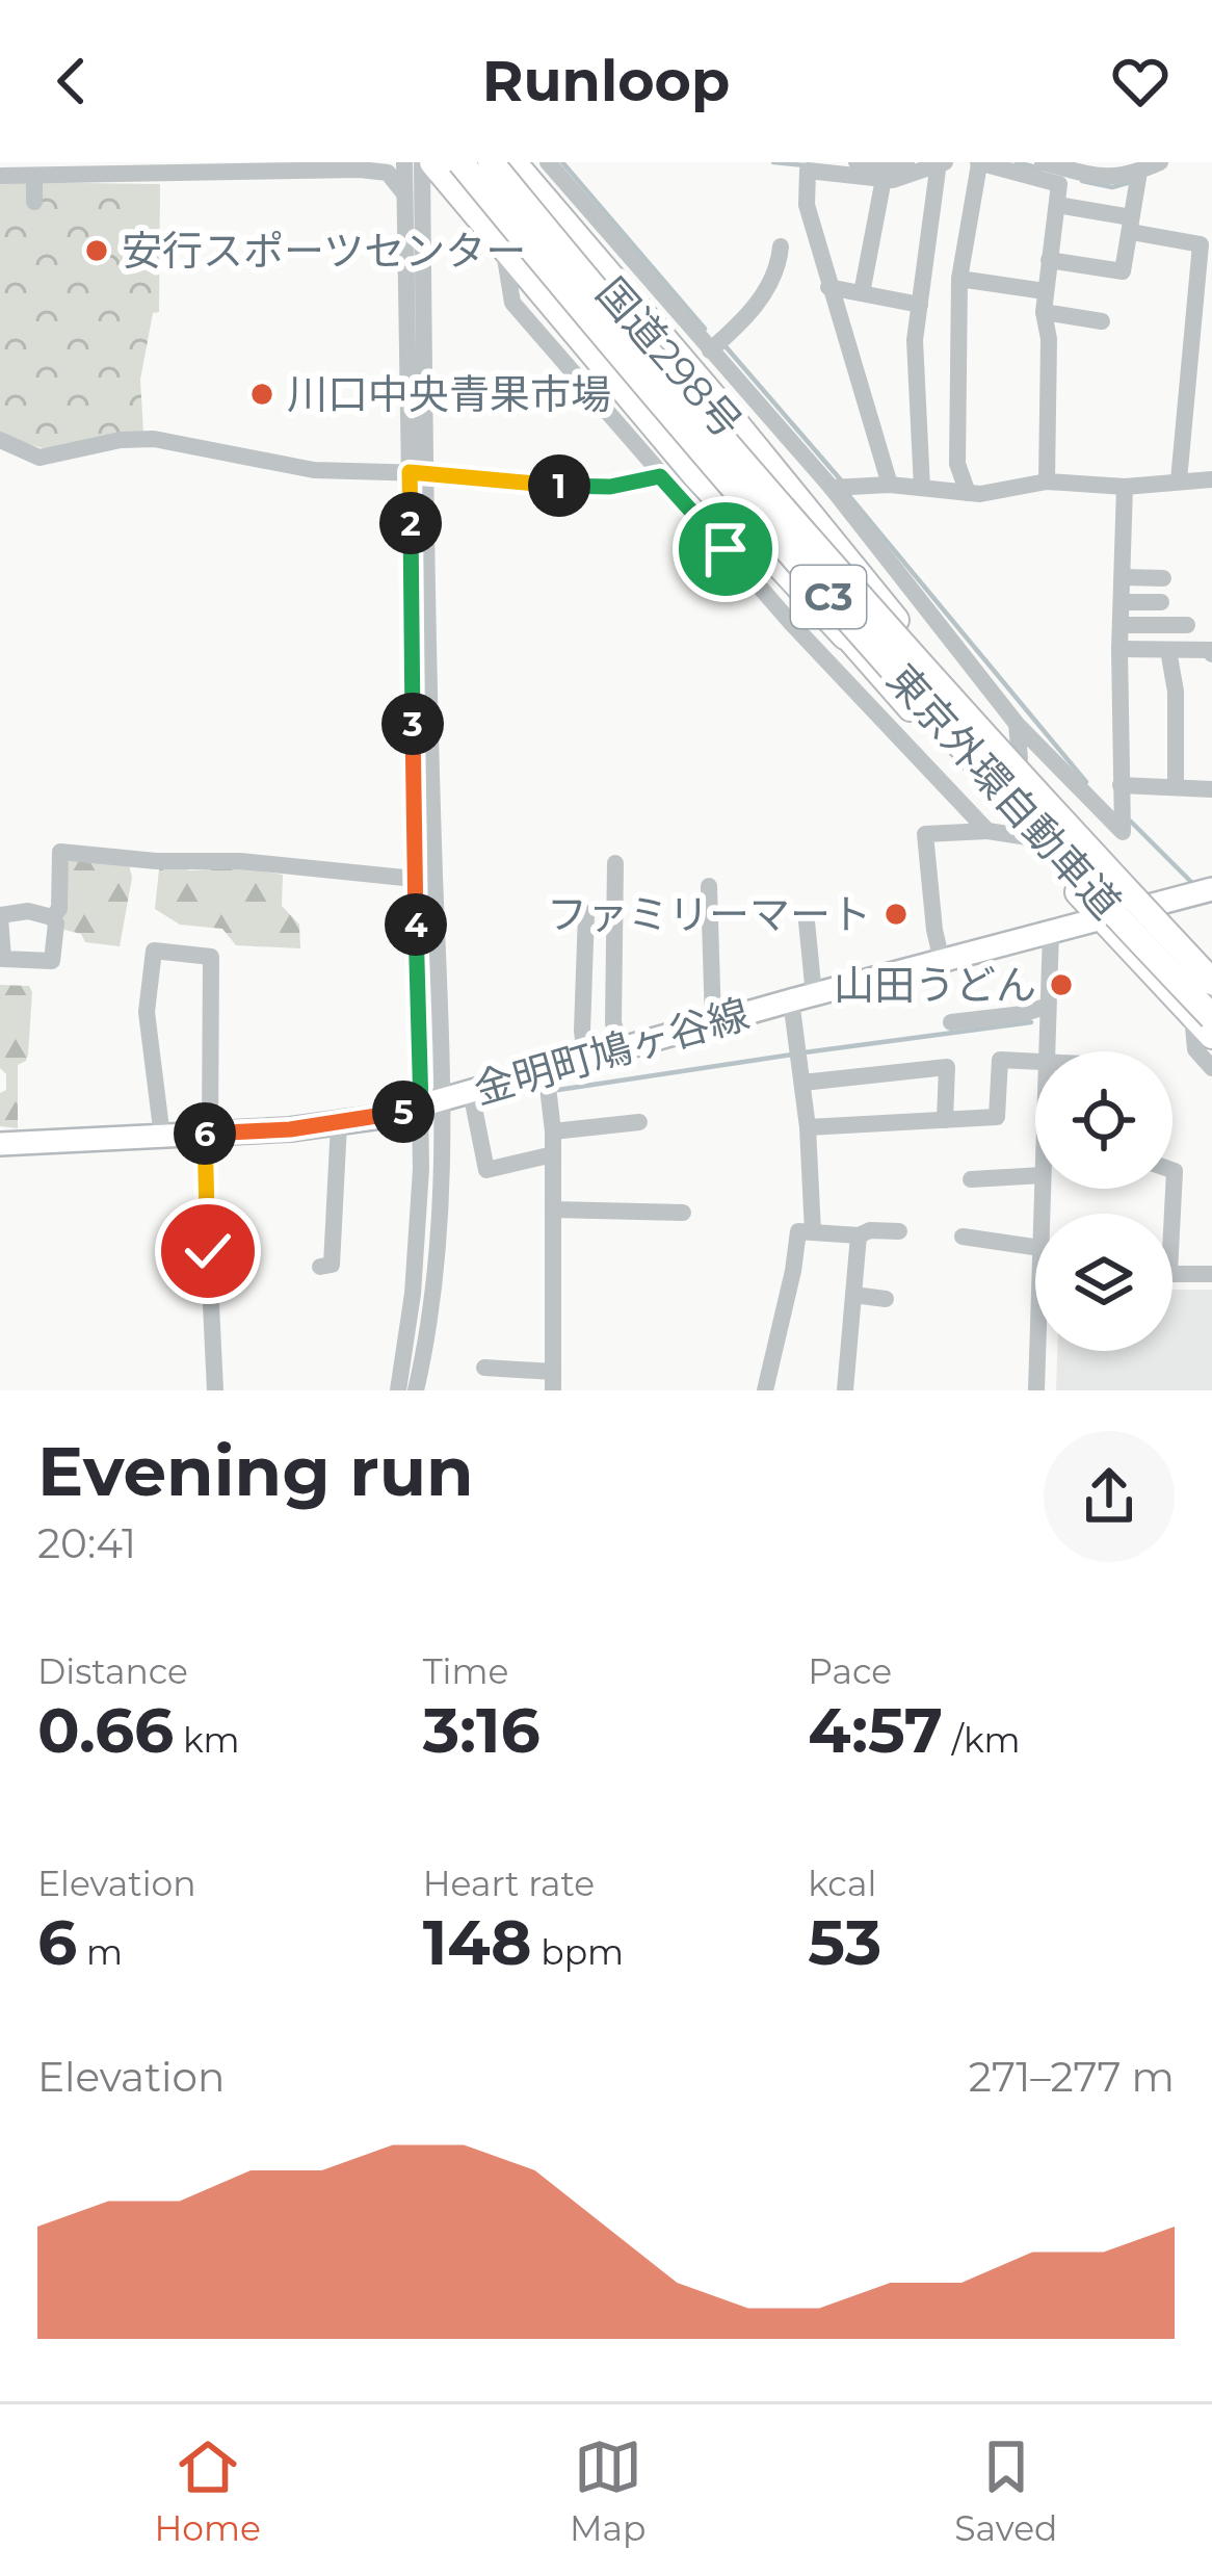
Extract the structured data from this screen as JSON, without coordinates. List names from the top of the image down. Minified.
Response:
{"streets":{"highway":["国道298号","C3","東京外環自動車道"],"main road":["金明町鳩ヶ谷線"]},"crossings":[["国道298号","東京外環自動車道"],["国道298号","金明町鳩ヶ谷線"]],"places":["安行スポーツセンター","川口中央青果市場","ファミリーマート","山田うどん"],"page":{"header":"Runloop","pins":["1","2","3","4","5","6"],"heading":["Evening run","20:41"],"stats":[["Distance","0.66 km"],["Time","3:16"],["Pace","4:57 /km"],["Elevation","6 m"],["Heart rate","148 bpm"],["kcal","53"]],"chart":["Elevation","271–277 m"],"tabs":["Home","Map","Saved"]}}
